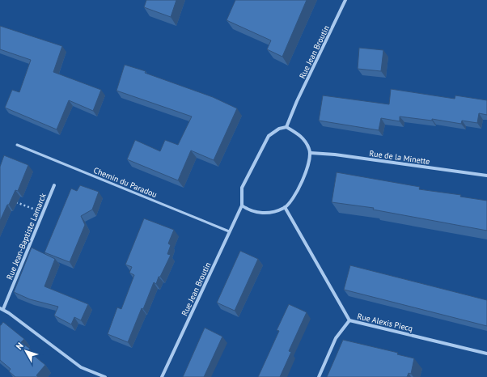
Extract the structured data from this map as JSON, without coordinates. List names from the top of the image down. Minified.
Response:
{"streets":{"street":["Rue Jean Broutin","Rue de la Minette","Rue Jean-Baptiste Lamarck","Rue Alexis Piecq"],"lane":["Chemin du Paradou"]},"crossings":[["Rue Jean Broutin","Chemin du Paradou"]],"north":"top left"}
